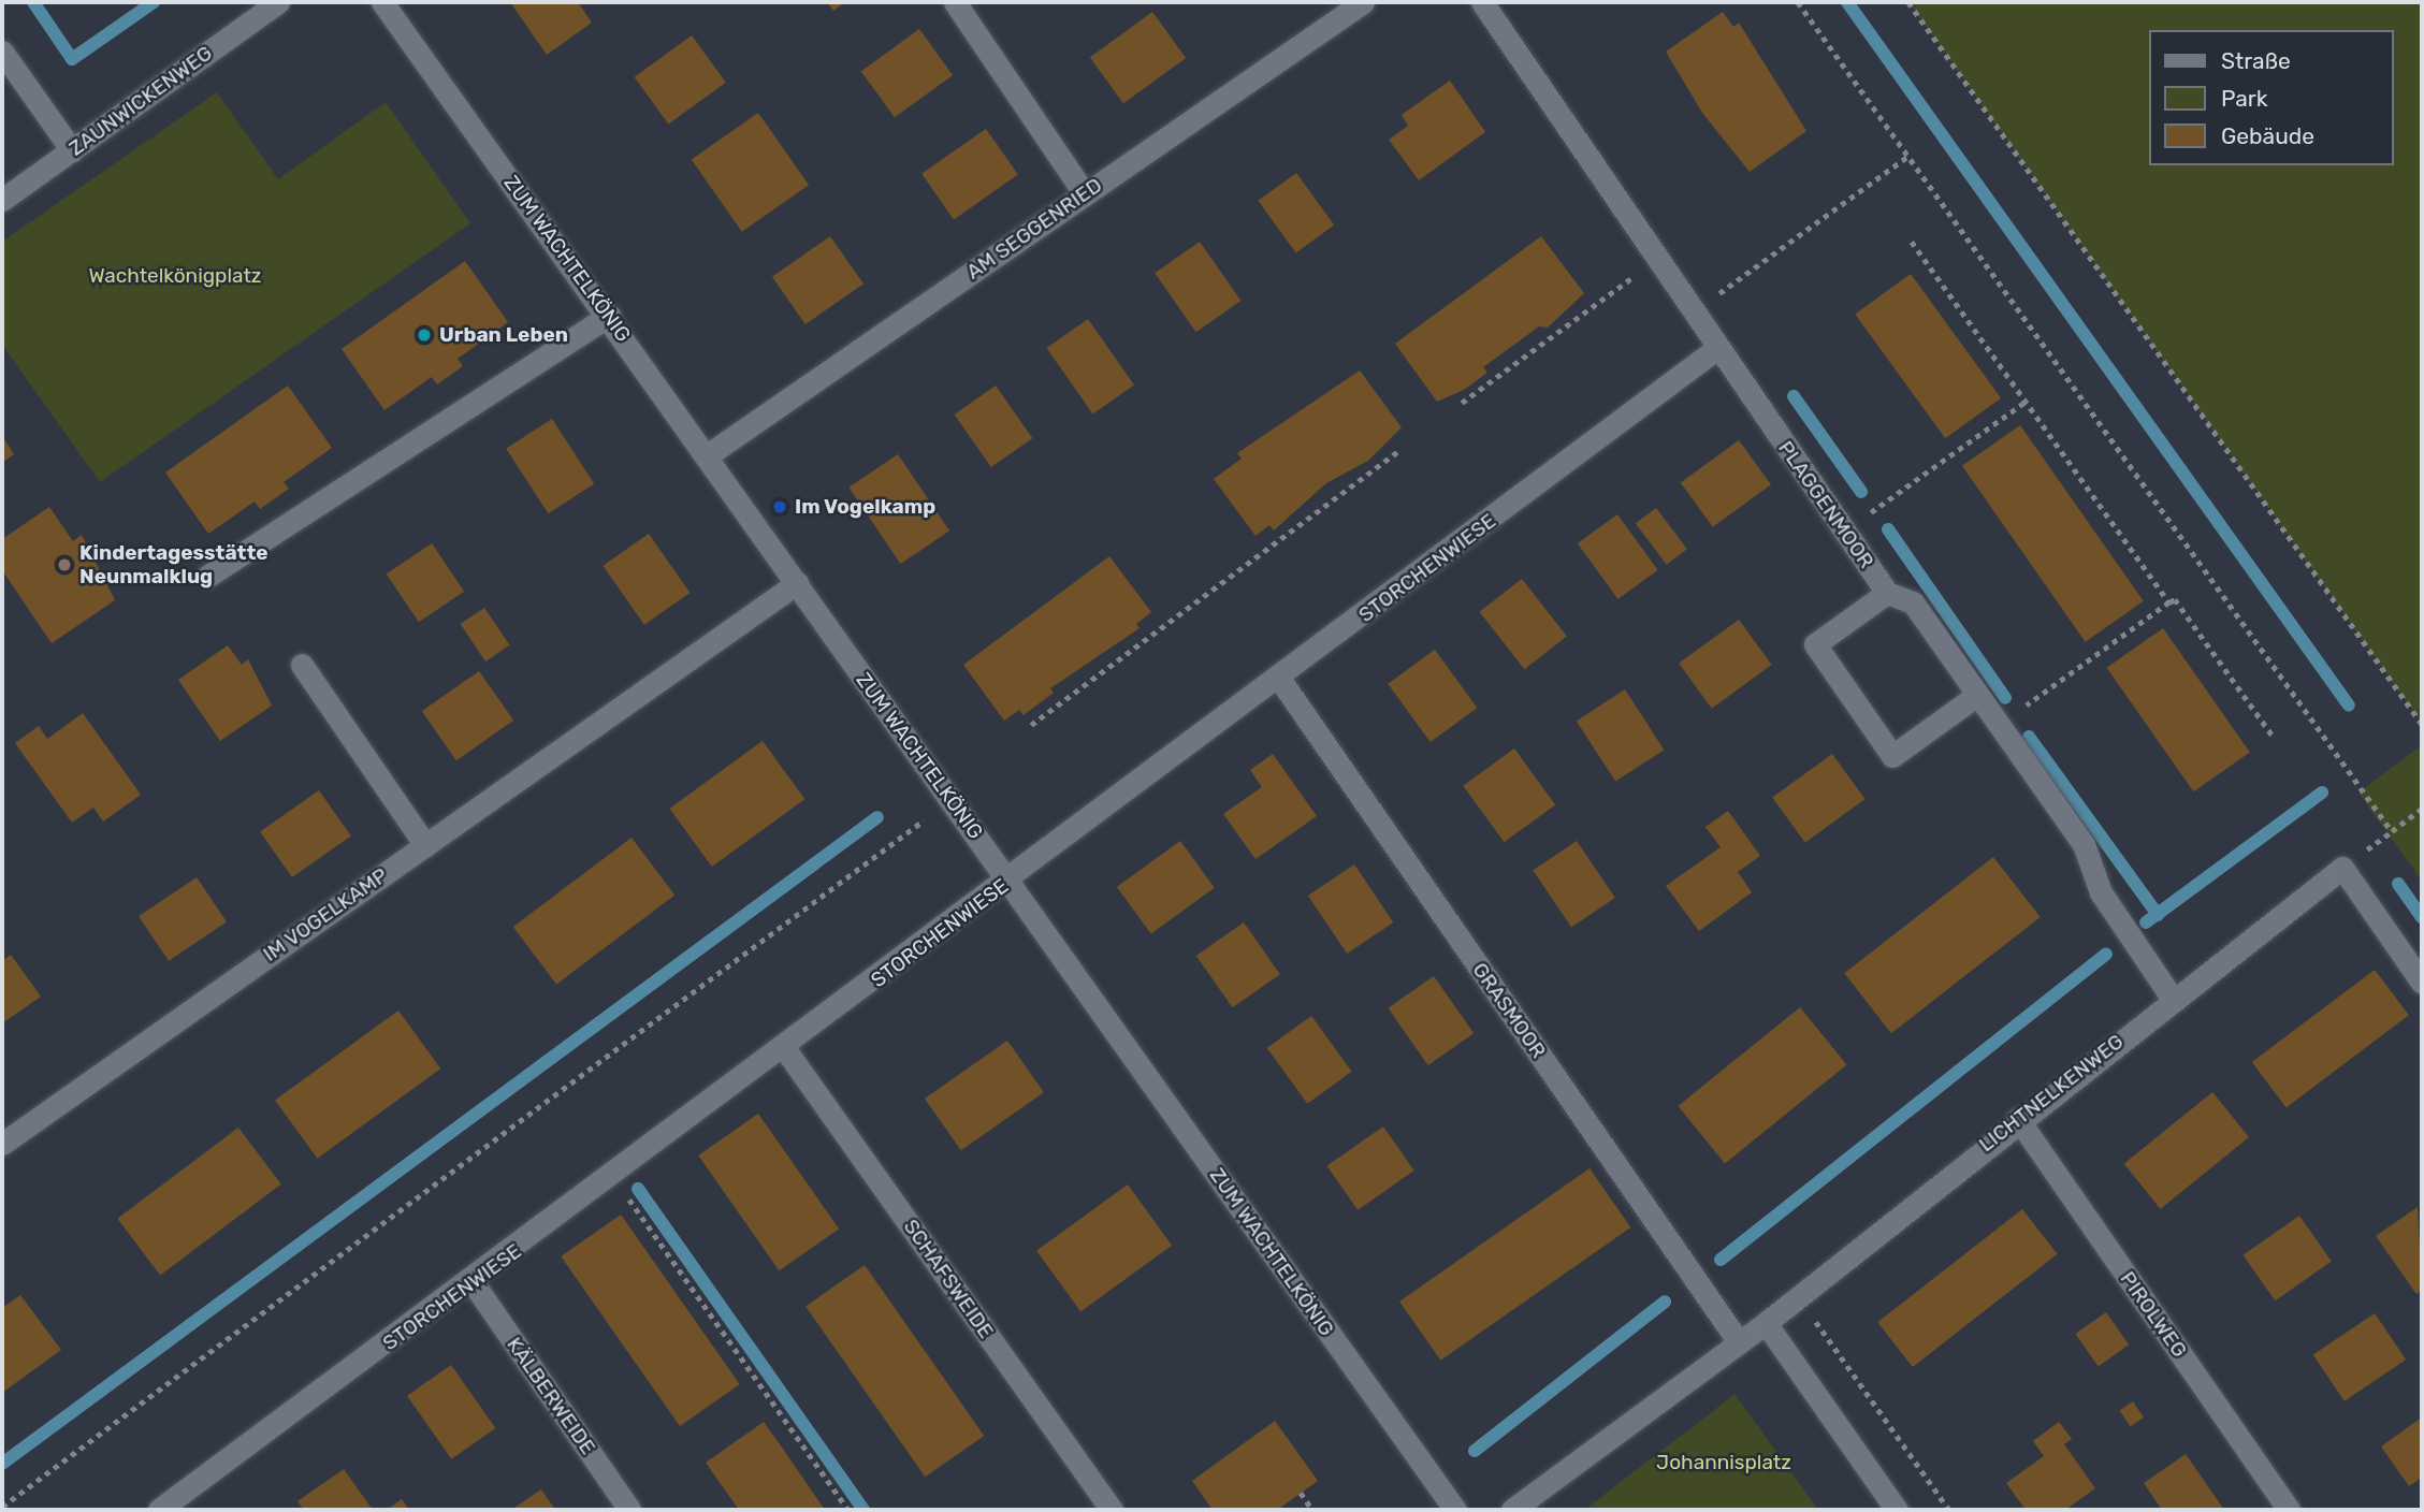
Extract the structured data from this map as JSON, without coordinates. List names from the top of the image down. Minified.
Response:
{"streets":{"street":["ZAUNWICKENWEG","AM SEGGENRIED","ZUM WACHTELKÖNIG","PLAGGENMOOR","STORCHENWIESE","IM VOGELKAMP","GRASMOOR","LICHTNELKENWEG","SCHAFSWEIDE","PIROLWEG","KÄLBERWEIDE"]},"crossings":[["AM SEGGENRIED","ZUM WACHTELKÖNIG"],["ZUM WACHTELKÖNIG","STORCHENWIESE"],["ZUM WACHTELKÖNIG","IM VOGELKAMP"],["PLAGGENMOOR","STORCHENWIESE"],["PLAGGENMOOR","LICHTNELKENWEG"],["STORCHENWIESE","GRASMOOR"],["STORCHENWIESE","SCHAFSWEIDE"],["STORCHENWIESE","KÄLBERWEIDE"],["LICHTNELKENWEG","PIROLWEG"]],"parks":["Wachtelkönigplatz","Johannisplatz"],"places":["Urban Leben","Im Vogelkamp","Kindertagesstätte Neunmalklug"],"legend":["Straße","Park","Gebäude"]}
